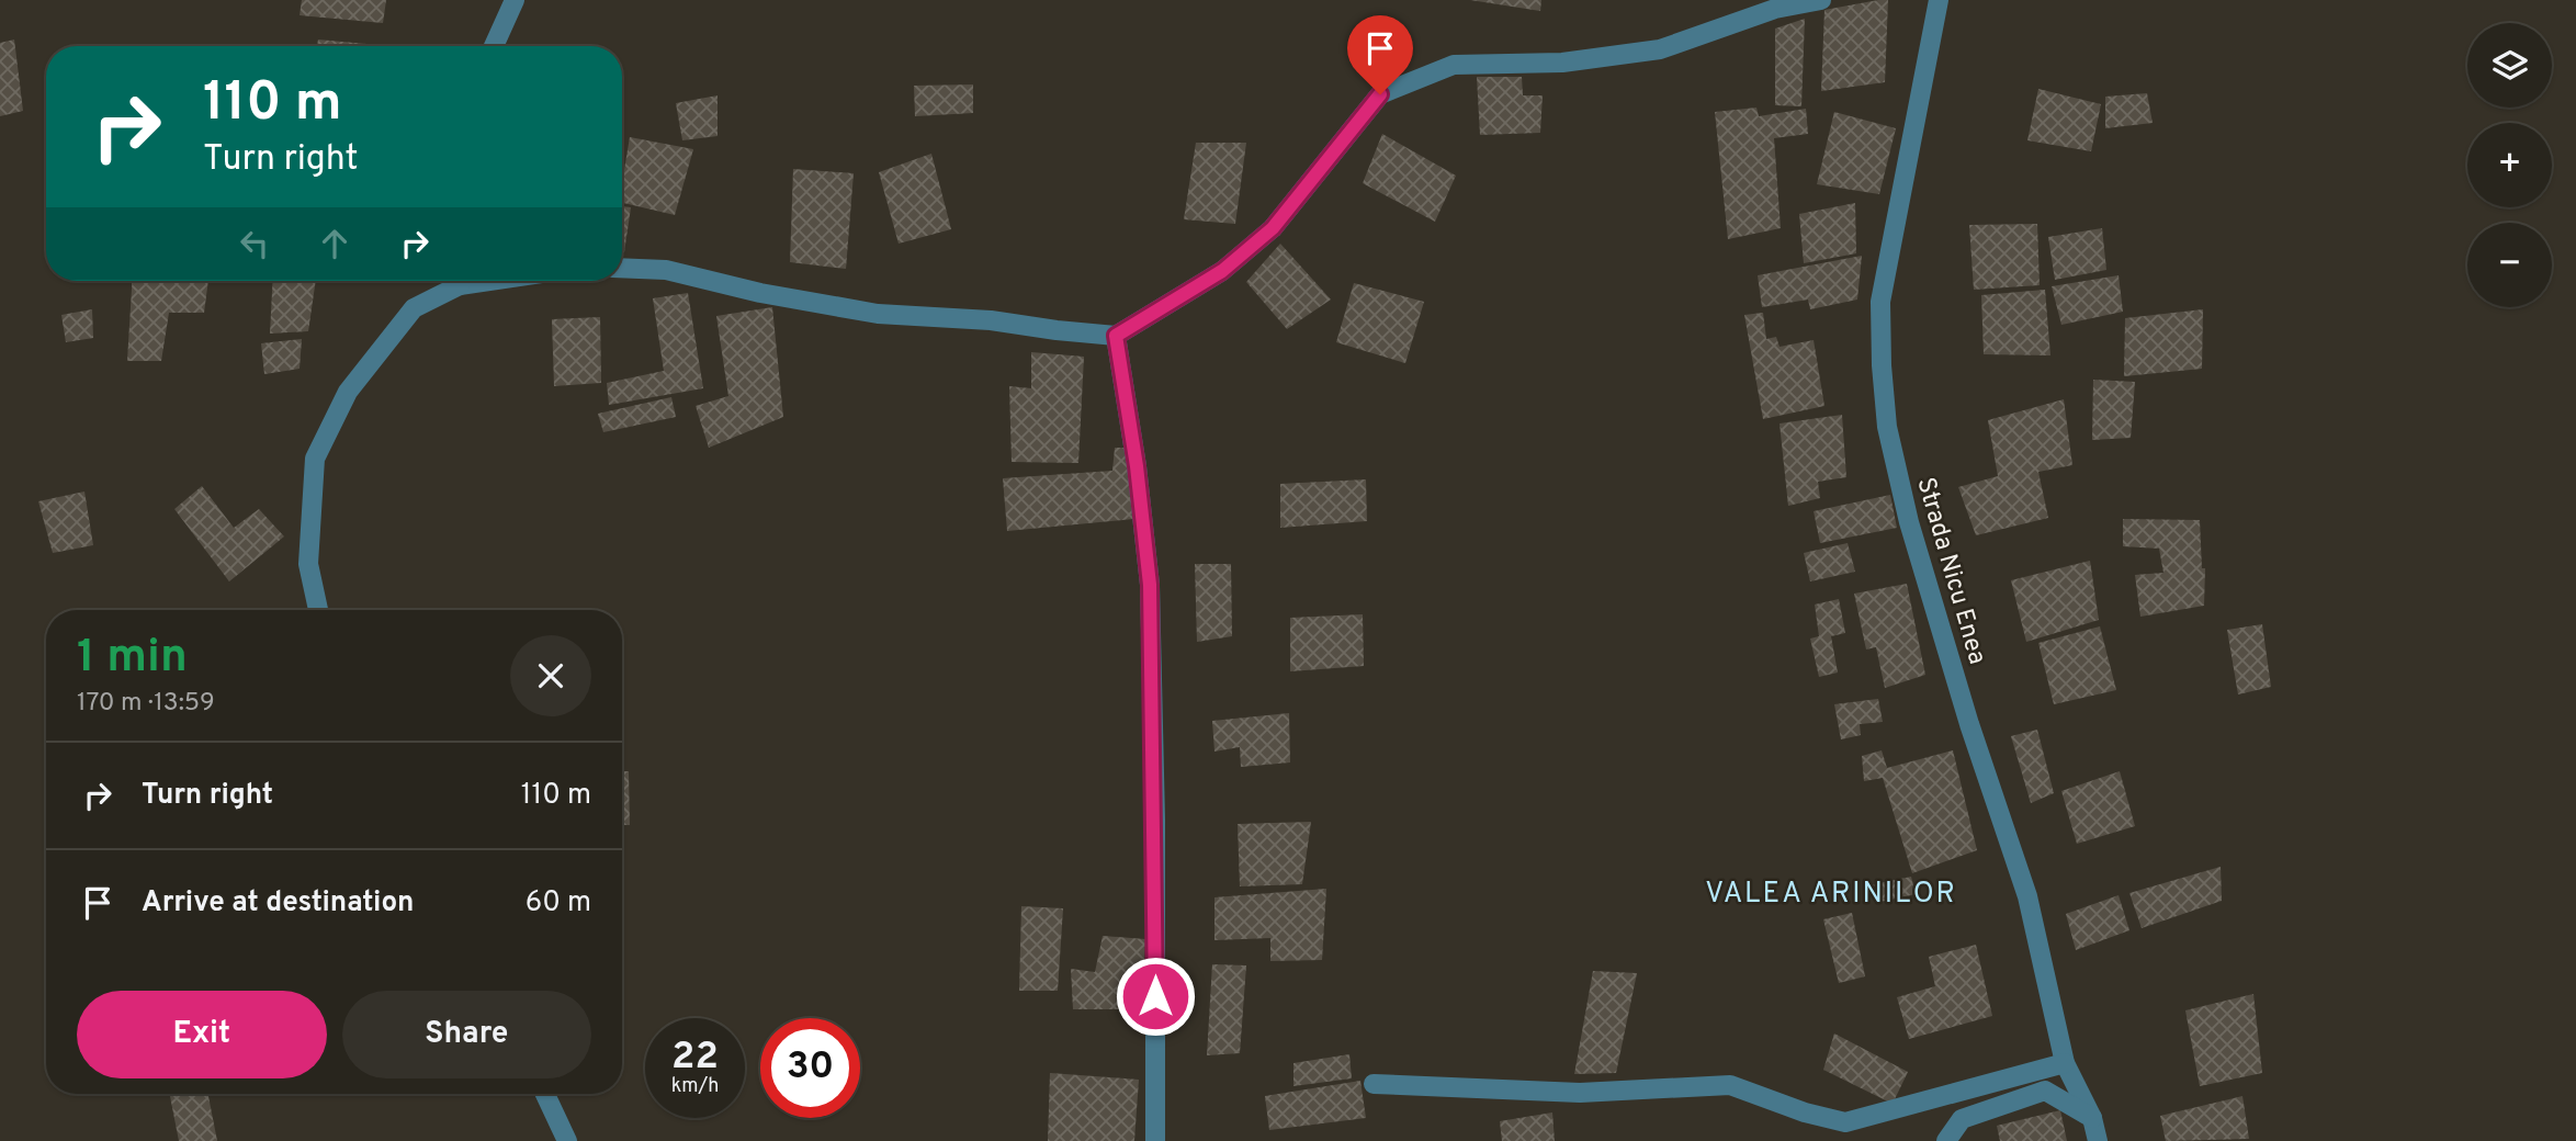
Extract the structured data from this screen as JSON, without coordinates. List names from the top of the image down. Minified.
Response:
{"streets":{"street":["Strada Nicu Enea"]},"districts":["VALEA ARINILOR"],"page":{"map_buttons":["+","−"],"turn":["110 m","Turn right"],"heading":["1 min","170 m · 13:59"],"list":[{"name":"Turn right","value":"110 m"},{"name":"Arrive at destination","value":"60 m"}],"buttons":["Exit","Share"],"speed":"22 km/h","limit":"30"}}
